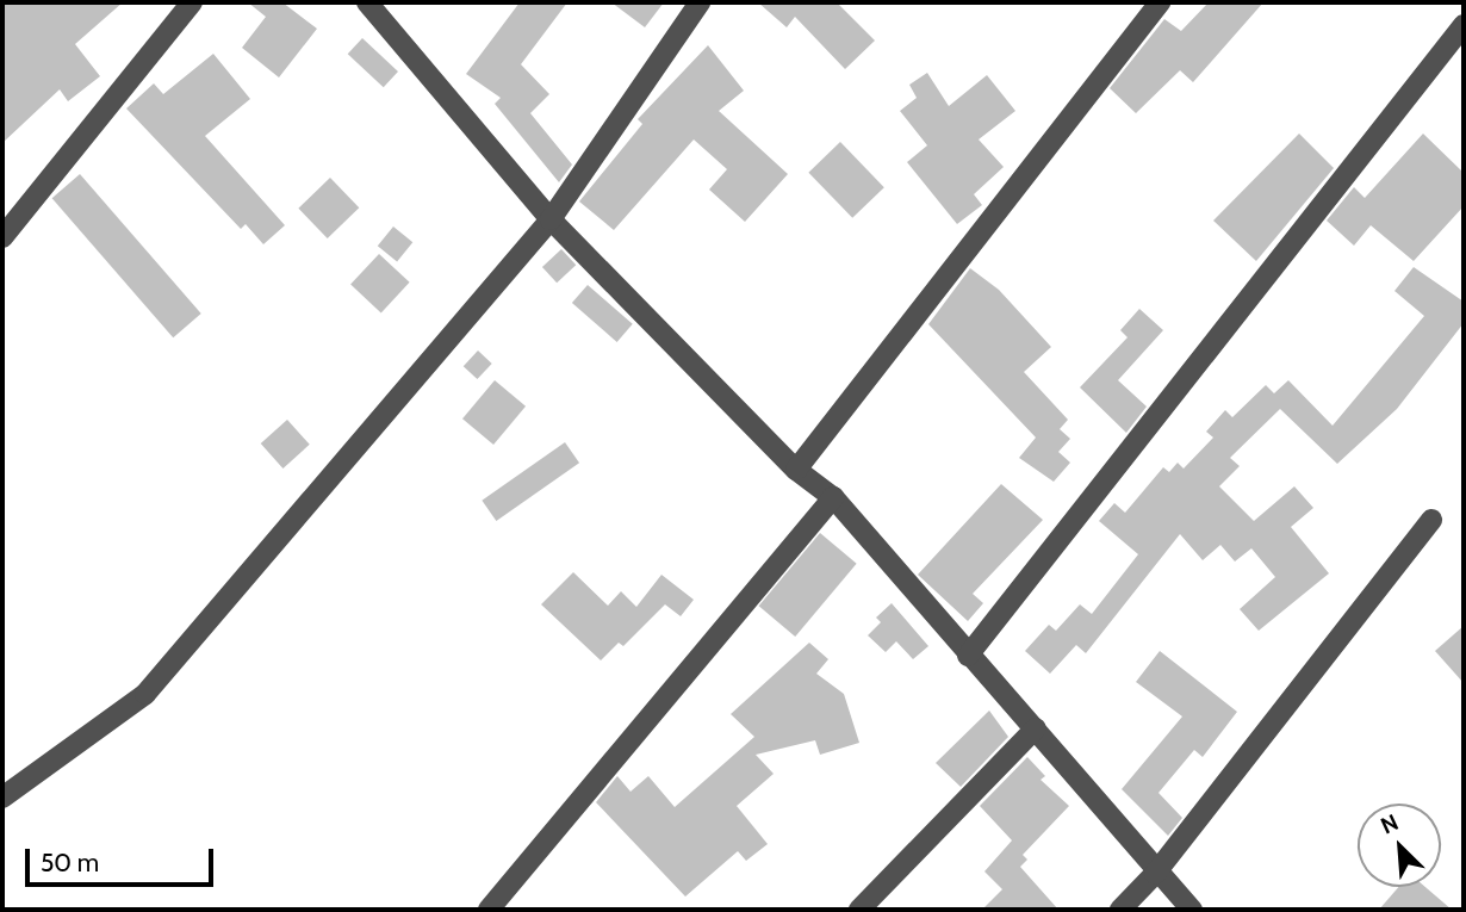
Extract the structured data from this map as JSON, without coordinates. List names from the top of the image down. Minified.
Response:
{"scale_bar":"50 m","north":"top left"}
